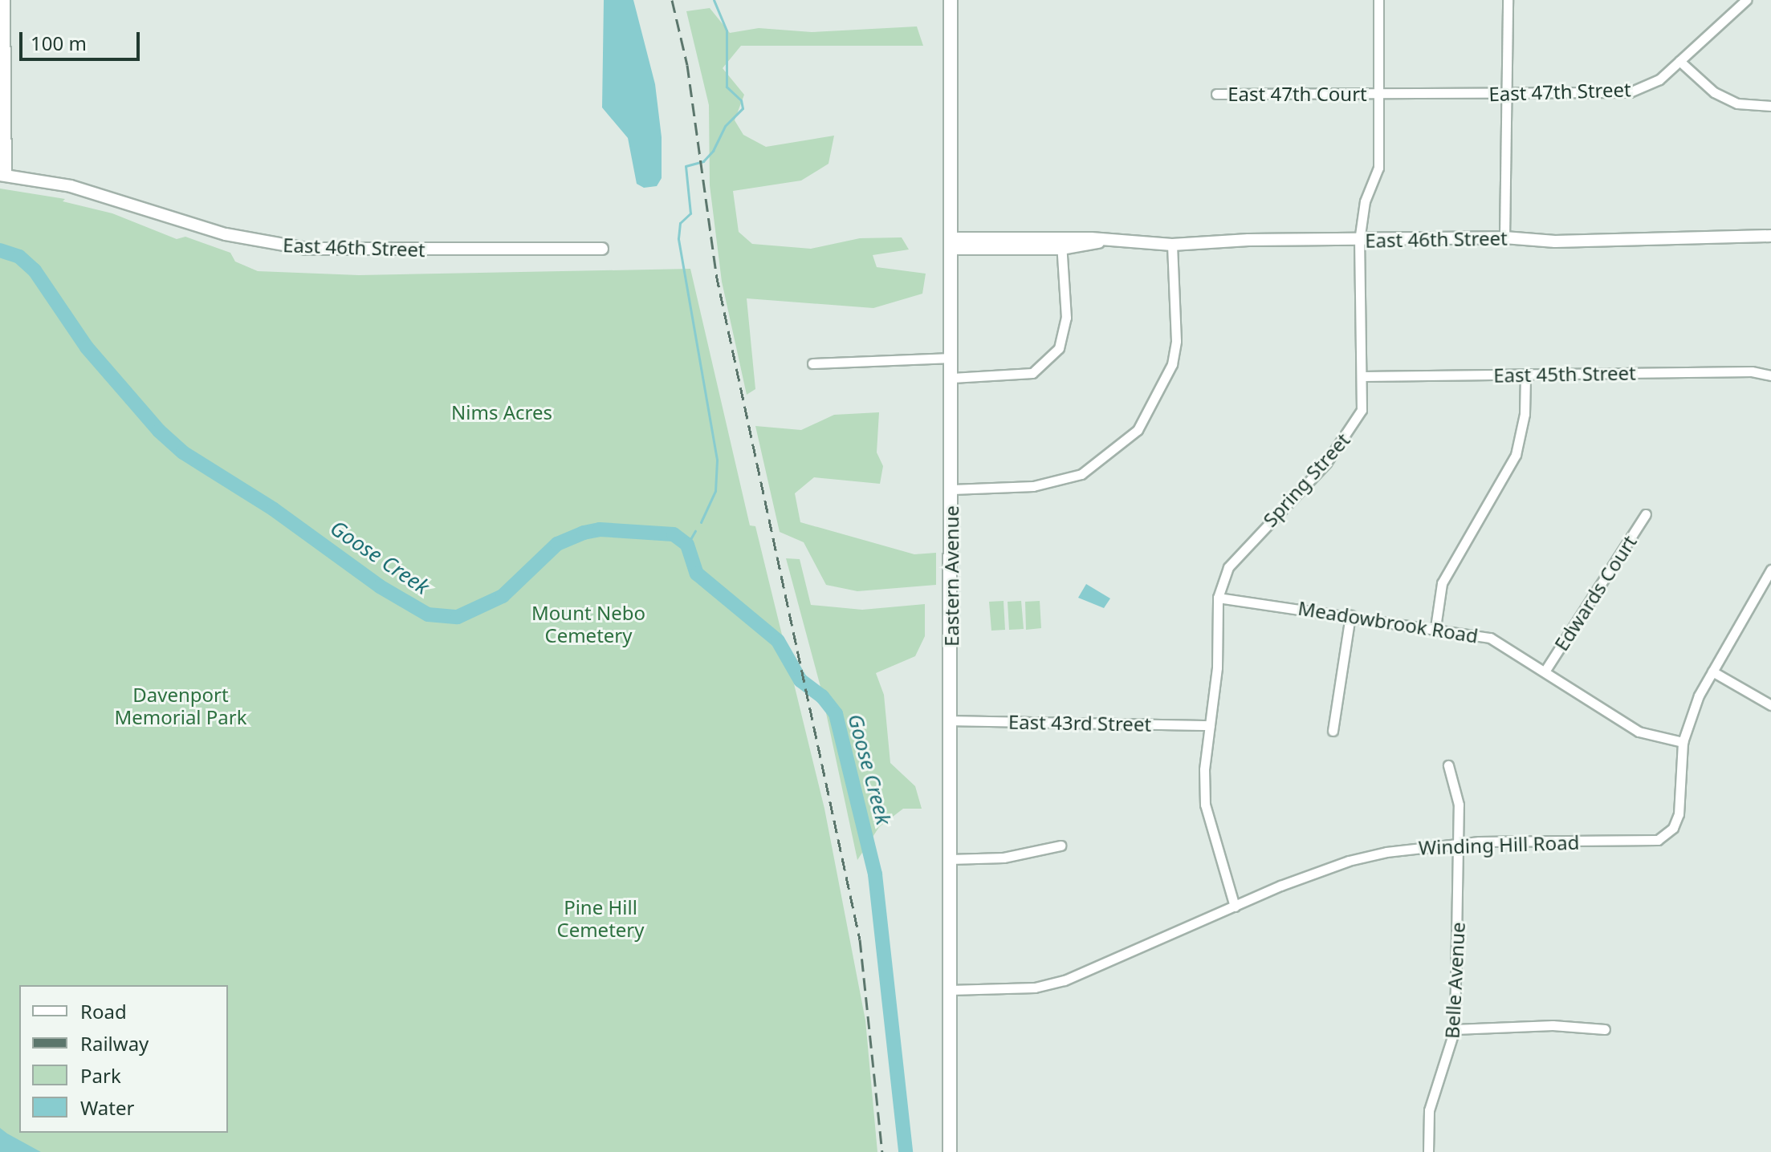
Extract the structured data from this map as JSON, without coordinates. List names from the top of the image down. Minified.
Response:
{"streets":{"main road":["Eastern Avenue"],"street":["East 47th Street","East 47th Court","East 46th Street","East 45th Street","Spring Street","Edwards Court","Meadowbrook Road","East 43rd Street","Winding Hill Road","Belle Avenue"]},"crossings":[["East 47th Street","East 47th Court"],["East 47th Street","Spring Street"],["East 47th Court","Spring Street"],["East 46th Street","Spring Street"],["East 46th Street","Eastern Avenue"],["East 45th Street","Spring Street"],["Spring Street","Meadowbrook Road"],["Spring Street","East 43rd Street"],["Spring Street","Winding Hill Road"],["Eastern Avenue","East 43rd Street"],["Eastern Avenue","Winding Hill Road"],["Edwards Court","Meadowbrook Road"],["Meadowbrook Road","Winding Hill Road"],["Winding Hill Road","Belle Avenue"]],"water":["Goose Creek"],"parks":["Nims Acres","Mount Nebo Cemetery","Davenport Memorial Park","Pine Hill Cemetery"],"legend":["Road","Railway","Park","Water"],"scale_bar":"100 m"}
